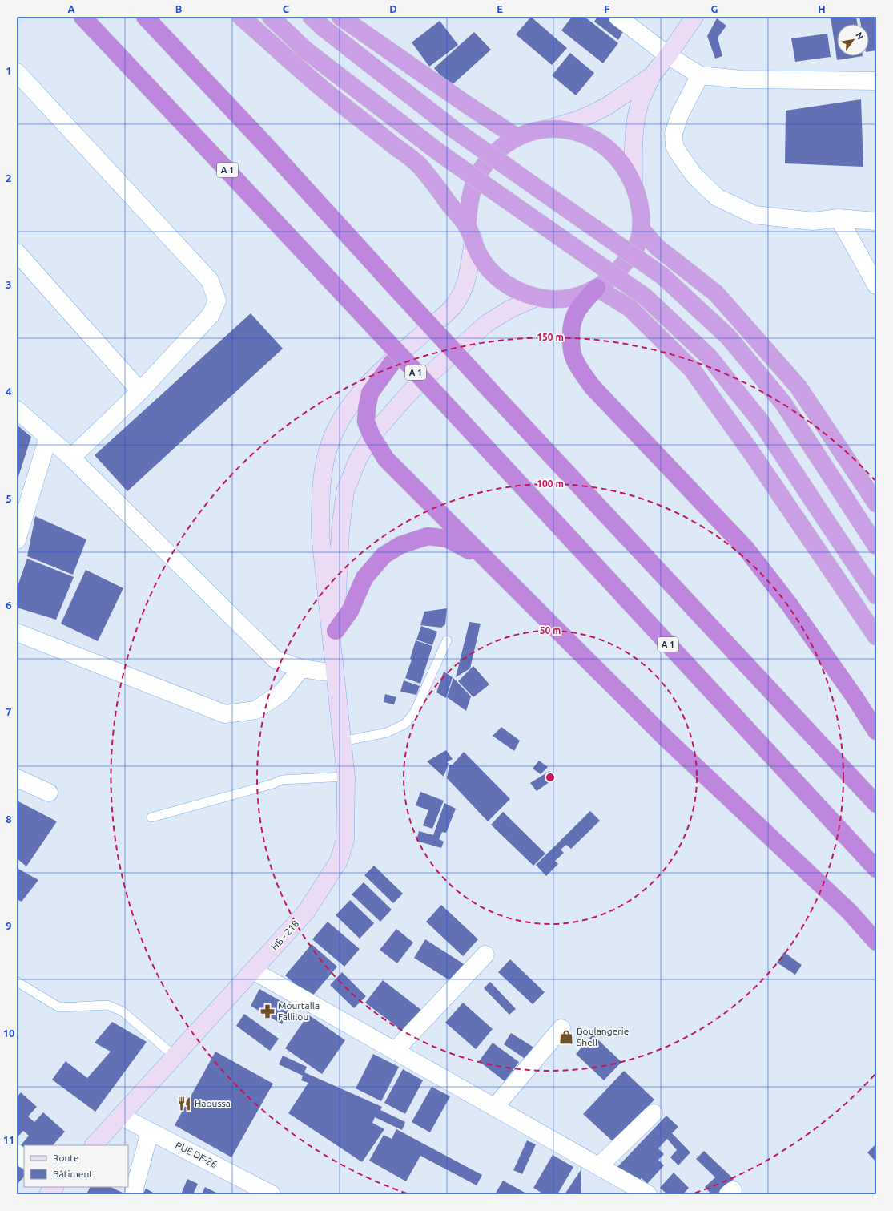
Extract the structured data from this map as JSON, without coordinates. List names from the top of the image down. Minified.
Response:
{"streets":{"highway":["A 1"],"main road":["HB - 218"],"street":["RUE DF-26"]},"crossings":[["HB - 218","RUE DF-26"]],"places":{"pharmacy":["Mourtalla Fallilou"],"shop":["Boulangerie Shell"],"restaurant":["Haoussa"]},"legend":["Route","Bâtiment"],"north":"top right","grid":{"columns":["A","B","C","D","E","F","G","H"],"rows":["1","2","3","4","5","6","7","8","9","10","11"]},"rings":["150 m","100 m","50 m"]}
